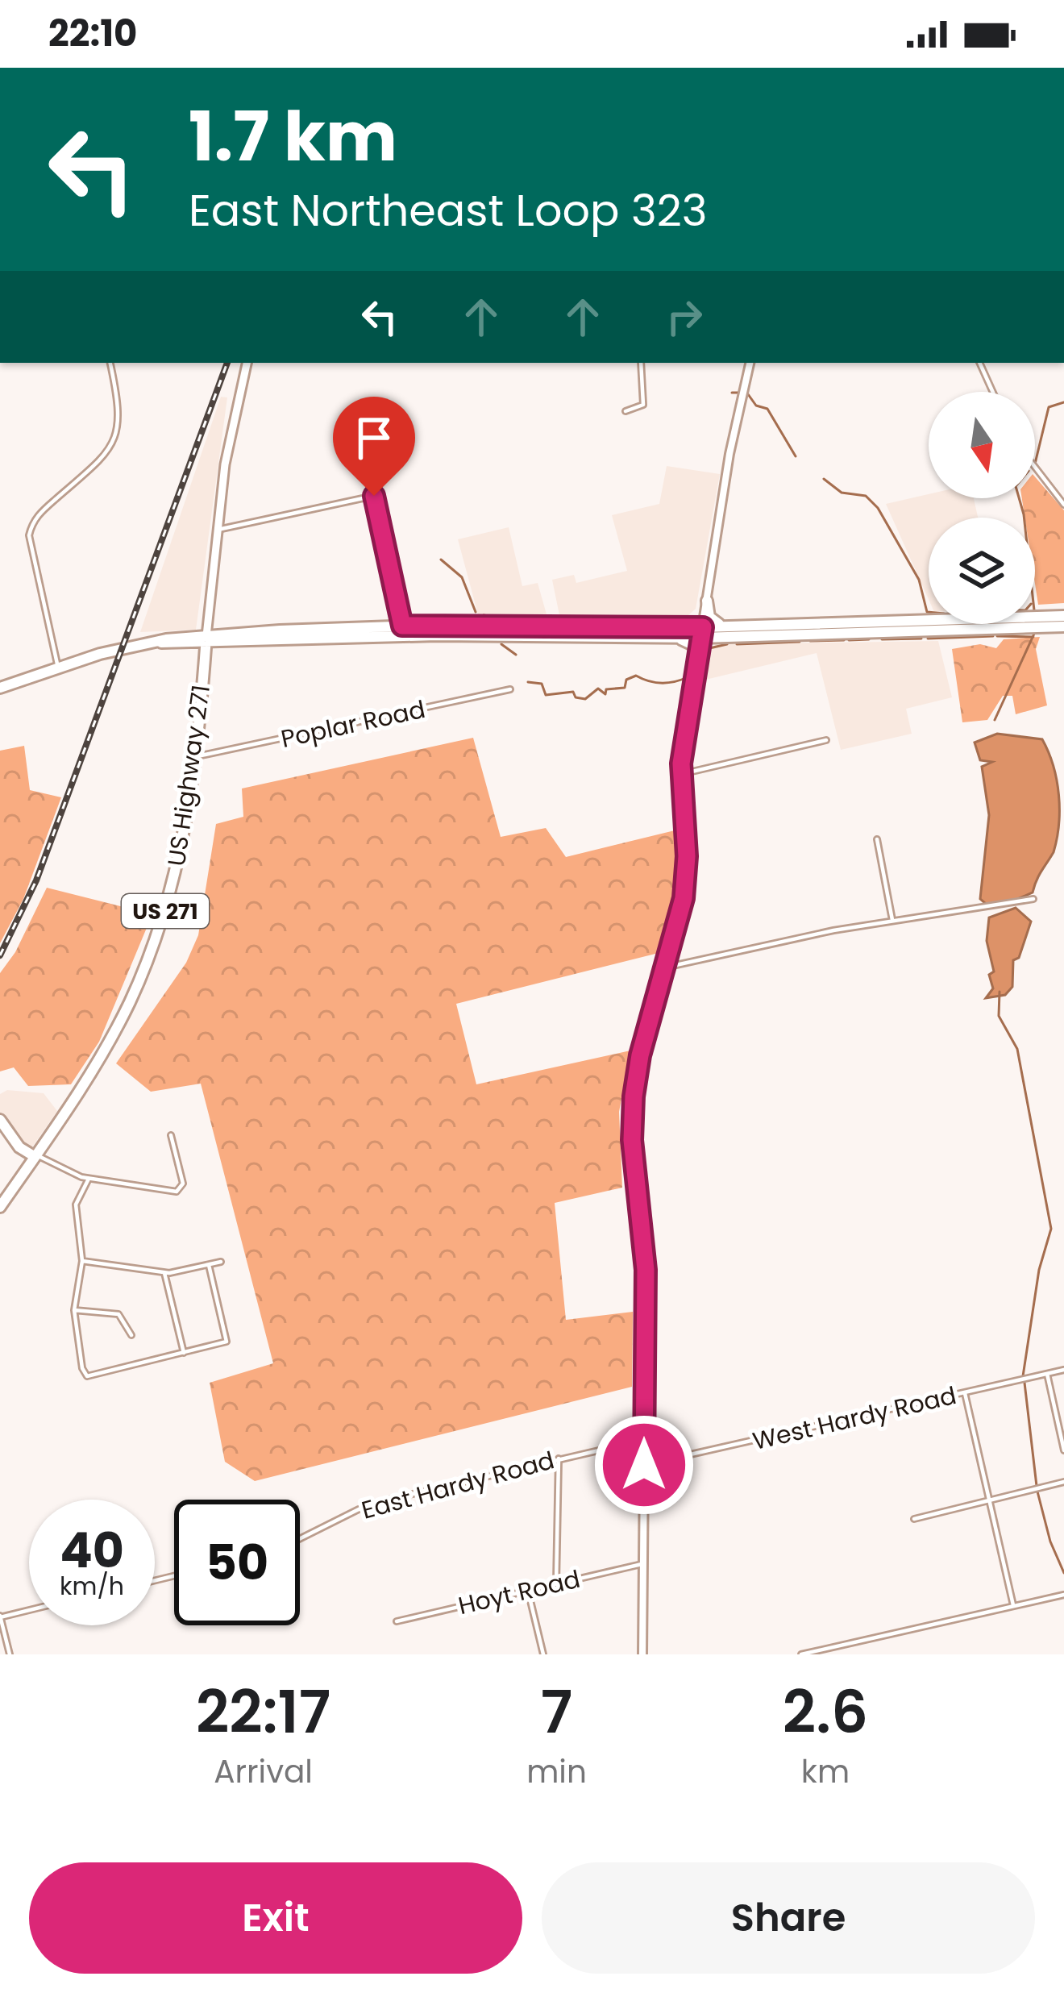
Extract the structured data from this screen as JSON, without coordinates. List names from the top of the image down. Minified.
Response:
{"streets":{"highway":["US Highway 271","US 271"],"street":["Poplar Road","West Hardy Road","East Hardy Road","Hoyt Road"]},"crossings":[["Poplar Road","US Highway 271"]],"north":"bottom","page":{"status":"22:10","turn":["1.7 km","East Northeast Loop 323"],"speed":"40 km/h","limit":"50","eta":["22:17","Arrival","7","min","2.6","km"],"buttons":["Exit","Share"]}}
